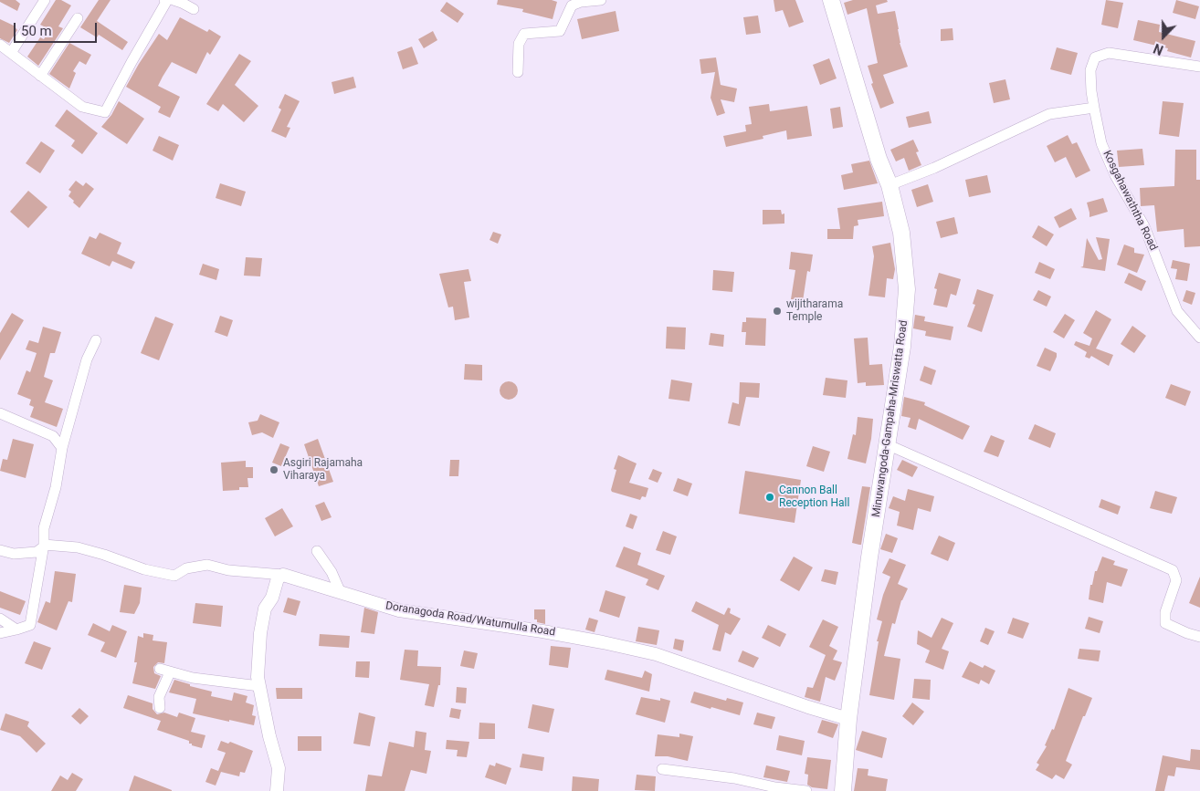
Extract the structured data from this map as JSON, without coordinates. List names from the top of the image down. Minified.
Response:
{"streets":{"main road":["Minuwangoda-Gampaha-Mriswatta Road"],"street":["Kosgahawaththa Road","Doranagoda Road/Watumulla Road"]},"crossings":[["Minuwangoda-Gampaha-Mriswatta Road","Doranagoda Road/Watumulla Road"]],"places":["wijitharama Temple","Asgiri Rajamaha Viharaya","Cannon Ball Reception Hall"],"scale_bar":"50 m","north":"bottom"}
